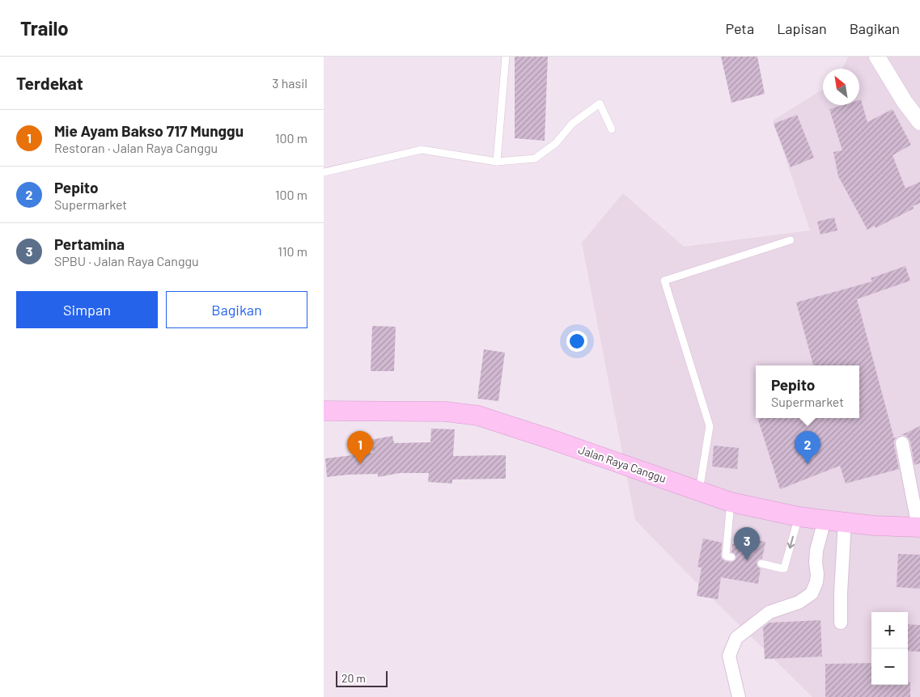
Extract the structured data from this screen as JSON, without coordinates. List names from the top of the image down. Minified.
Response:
{"streets":{"main road":["Jalan Raya Canggu"]},"scale_bar":"20 m","north":"top left","page":{"header":"Trailo","nav":["Peta","Lapisan","Bagikan"],"heading":["Terdekat","3 hasil"],"list":[{"mark":"1","name":"Mie Ayam Bakso 717 Munggu","note":"Restoran · Jalan Raya Canggu","value":"100 m"},{"mark":"2","name":"Pepito","note":"Supermarket","value":"100 m"},{"mark":"3","name":"Pertamina","note":"SPBU · Jalan Raya Canggu","value":"110 m"}],"buttons":["Simpan","Bagikan"],"popup":["Pepito","Supermarket"],"pins":["1","2","3"],"map_buttons":["+","−"],"scale":"20 m"}}
